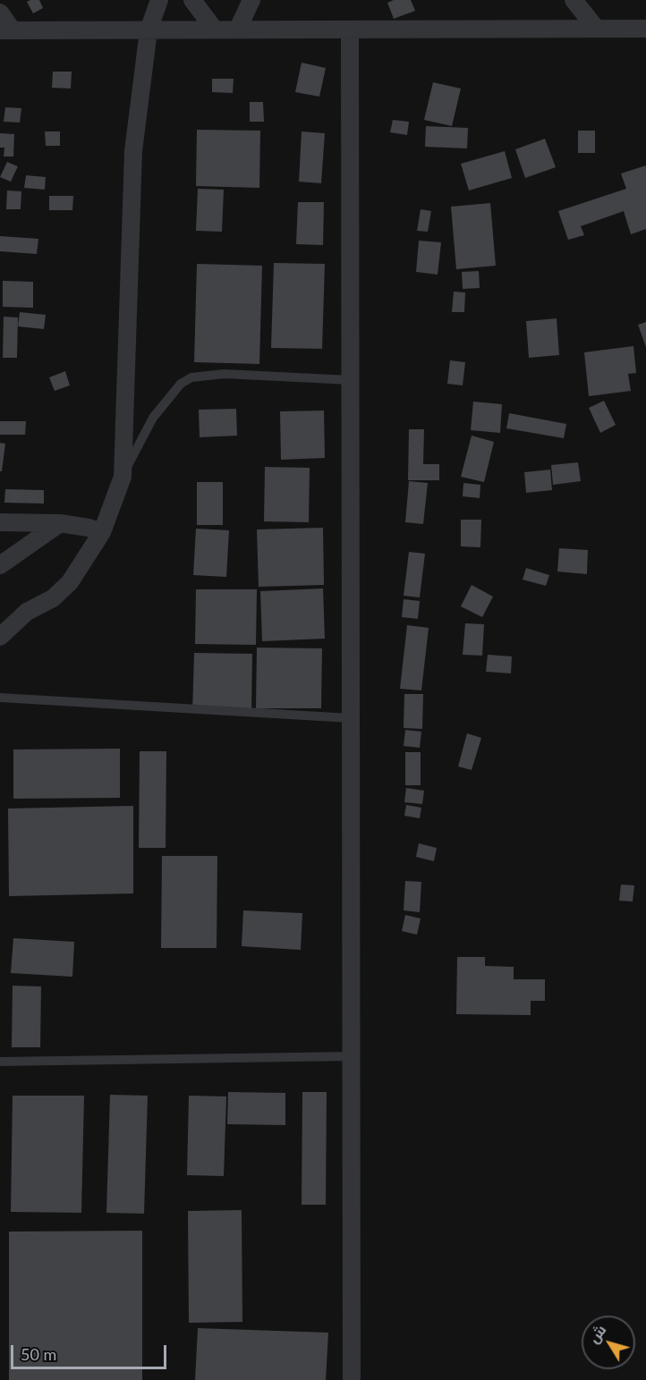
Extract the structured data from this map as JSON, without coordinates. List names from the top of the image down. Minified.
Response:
{"scale_bar":"50 m","north":"top left"}
